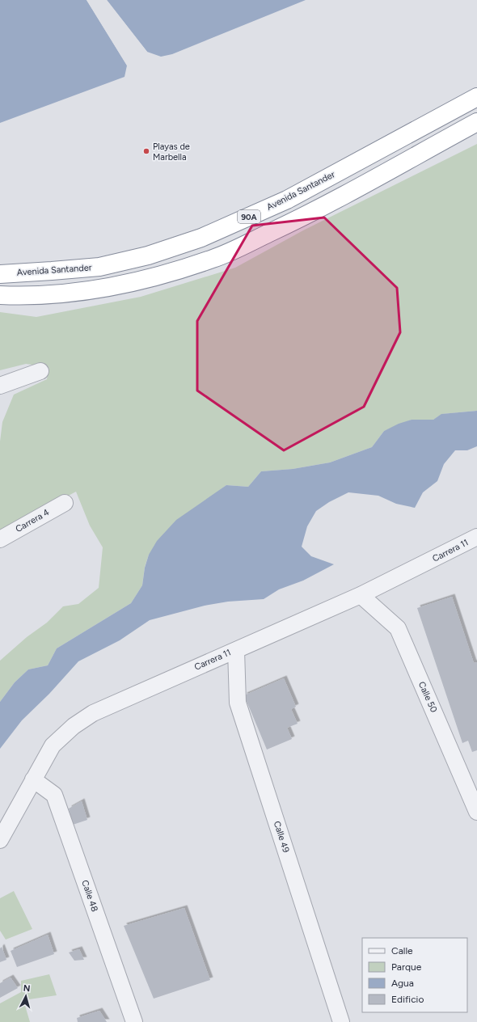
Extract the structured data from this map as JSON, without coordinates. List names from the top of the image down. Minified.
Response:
{"streets":{"highway":["Avenida Santander","90A"],"street":["Carrera 4","Carrera 11","Calle 50","Calle 49","Calle 48"]},"crossings":[["Carrera 11","Calle 50"],["Carrera 11","Calle 49"],["Carrera 11","Calle 48"]],"places":["Playas de Marbella"],"legend":["Calle","Parque","Agua","Edificio"],"north":"top"}
